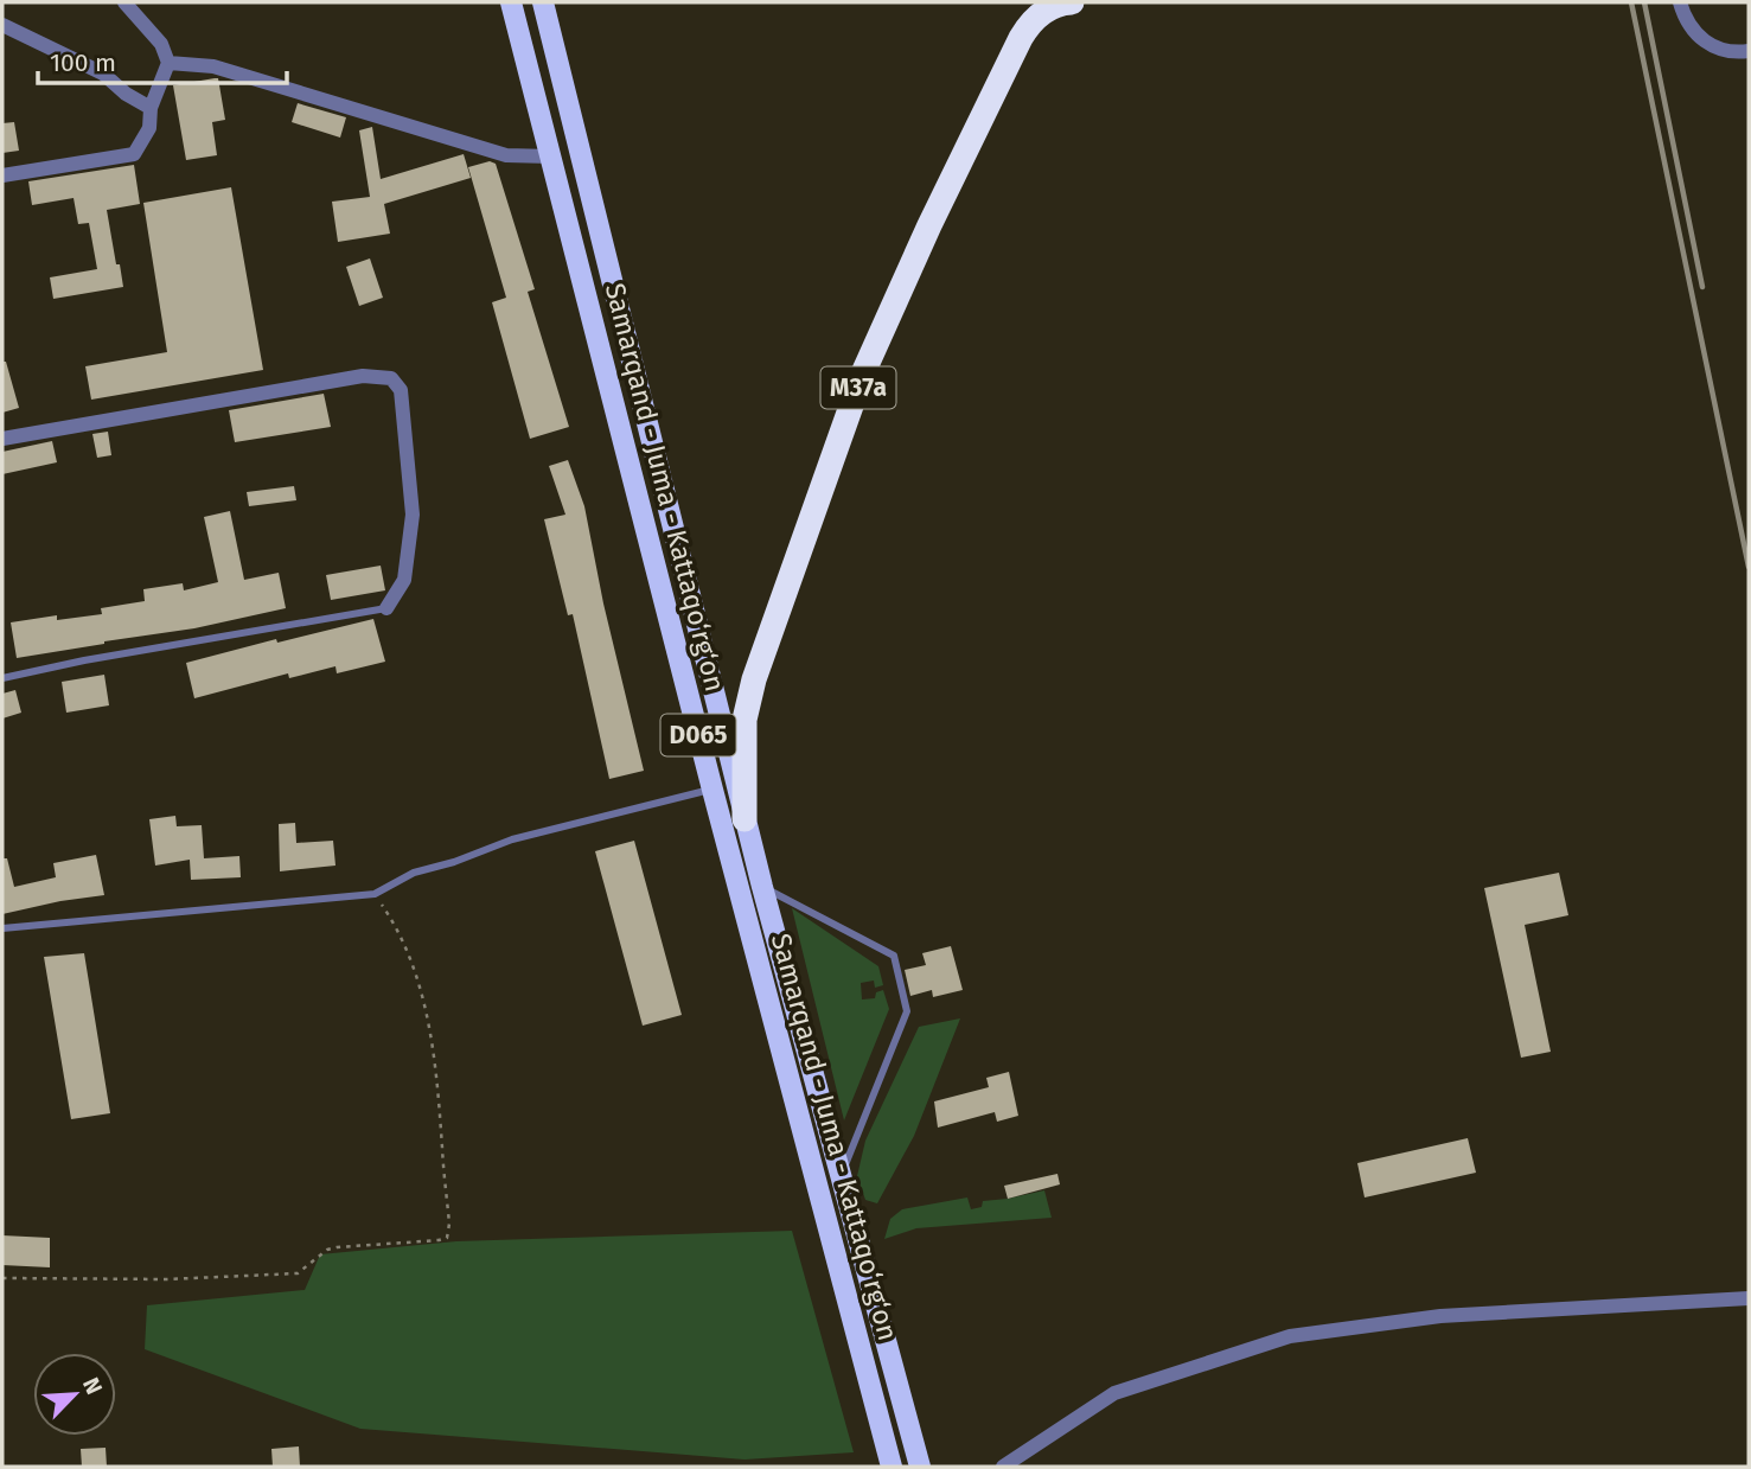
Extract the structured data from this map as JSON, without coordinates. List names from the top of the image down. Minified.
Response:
{"streets":{"highway":["M37a"],"main road":["Samarqand - Juma - Kattaqo‘rg‘on","D065"]},"crossings":[["M37a","Samarqand - Juma - Kattaqo‘rg‘on"]],"scale_bar":"100 m","north":"top right"}
